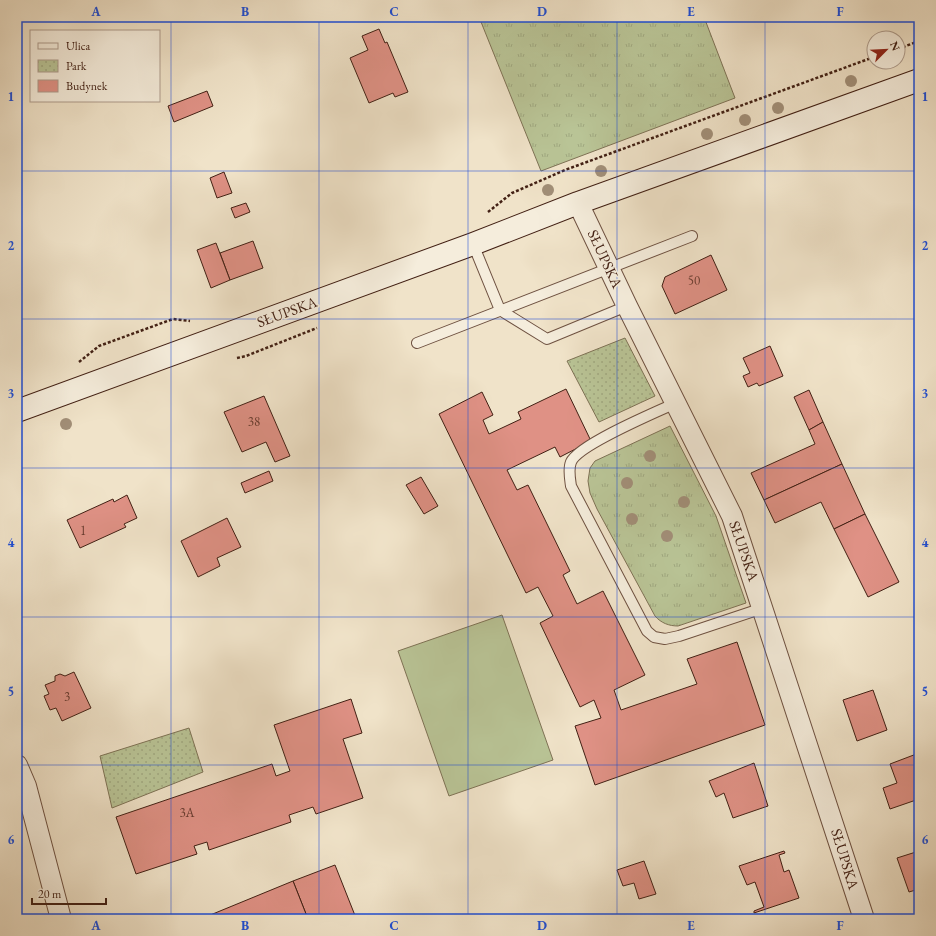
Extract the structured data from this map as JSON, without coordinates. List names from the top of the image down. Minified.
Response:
{"streets":{"main road":["SŁUPSKA"]},"house_numbers":["50","38","1","3","3A"],"legend":["Ulica","Park","Budynek"],"scale_bar":"20 m","north":"top right","grid":{"columns":["A","B","C","D","E","F"],"rows":["1","2","3","4","5","6"]}}
